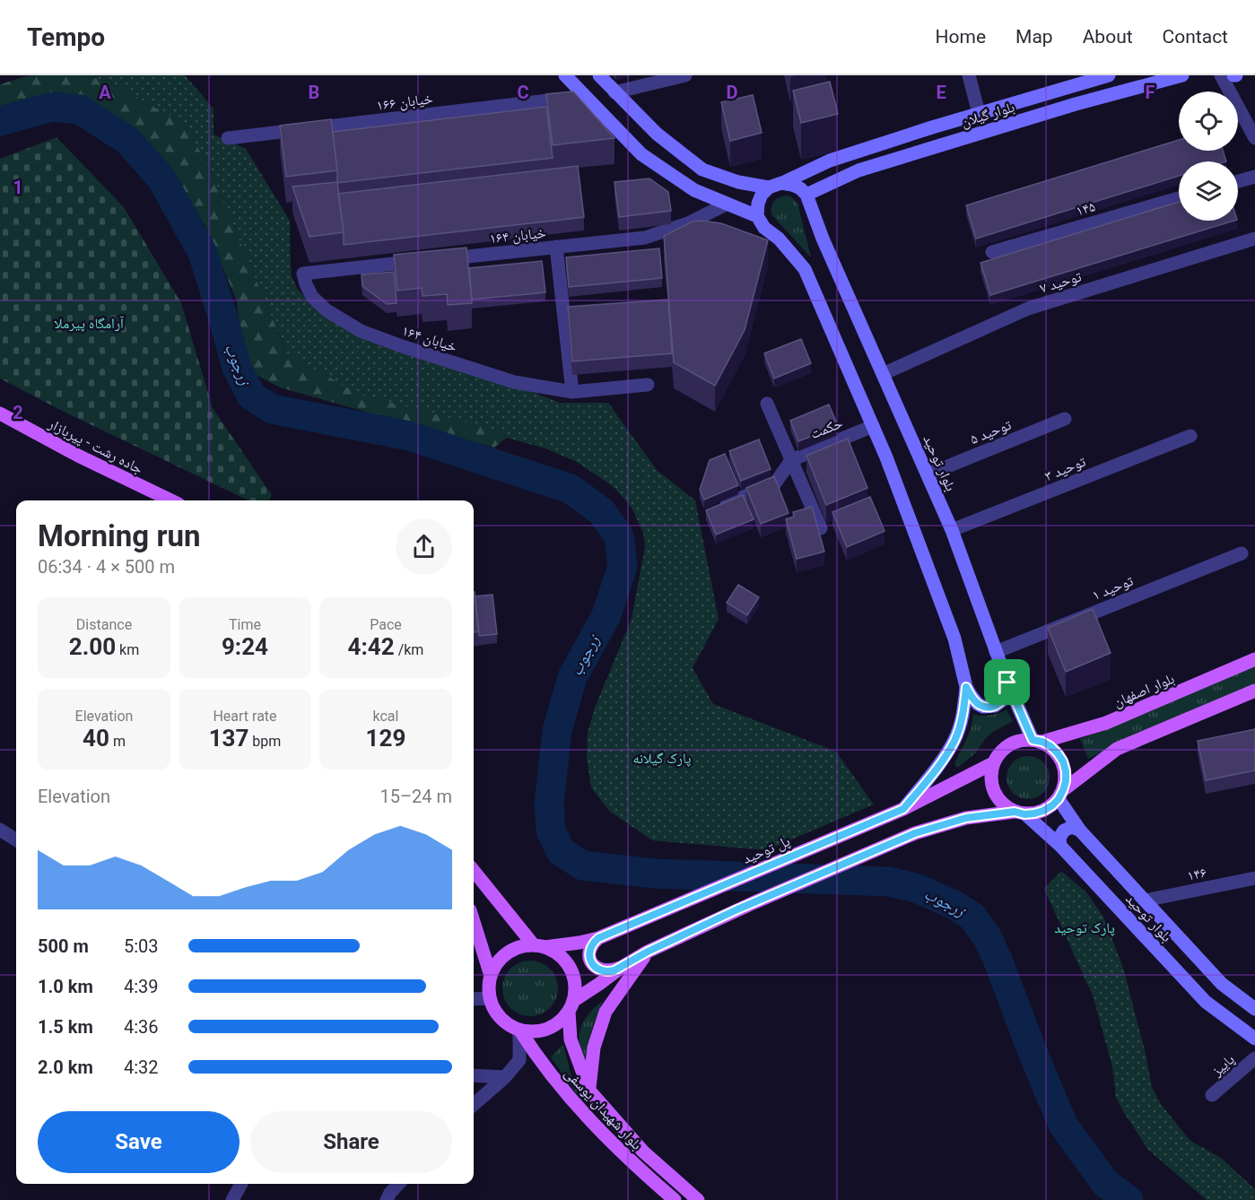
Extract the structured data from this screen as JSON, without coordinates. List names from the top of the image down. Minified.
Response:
{"streets":{"main road":["بلوار گیلان","جاده رشت - پیربازار","بلوار توحید","بلوار اصفهان","پل توحید","بلوار شهیدان یوسفی"],"street":["خیابان ۱۶۶","۱۴۵","۱۶۴ خیابان","توحید ۷","خیابان ۱۶۴","حکمت","توحید ۵","توحید ۳","توحید ۱","۱۴۶","پاییز"]},"crossings":[["بلوار گیلان","بلوار توحید"],["توحید ۷","بلوار توحید"],["توحید ۵","بلوار توحید"],["بلوار توحید","توحید ۳"],["بلوار توحید","توحید ۱"],["بلوار توحید","بلوار اصفهان"],["بلوار توحید","پل توحید"],["بلوار توحید","۱۴۶"],["بلوار اصفهان","پل توحید"],["پل توحید","بلوار شهیدان یوسفی"]],"water":["زرجوب"],"parks":["آرامگاه پیرملا","پارک گیلانه","پارک توحید"],"page":{"header":"Tempo","nav":["Home","Map","About","Contact"],"heading":["Morning run","06:34 · 4 × 500 m"],"stats":[["Distance","2.00 km"],["Time","9:24"],["Pace","4:42 /km"],["Elevation","40 m"],["Heart rate","137 bpm"],["kcal","129"]],"chart":["Elevation","15–24 m"],"list":[{"name":"500 m","note":"5:03"},{"name":"1.0 km","note":"4:39"},{"name":"1.5 km","note":"4:36"},{"name":"2.0 km","note":"4:32"}],"buttons":["Save","Share"]},"grid":{"columns":["A","B","C","D","E","F"],"rows":["1","2"]}}
